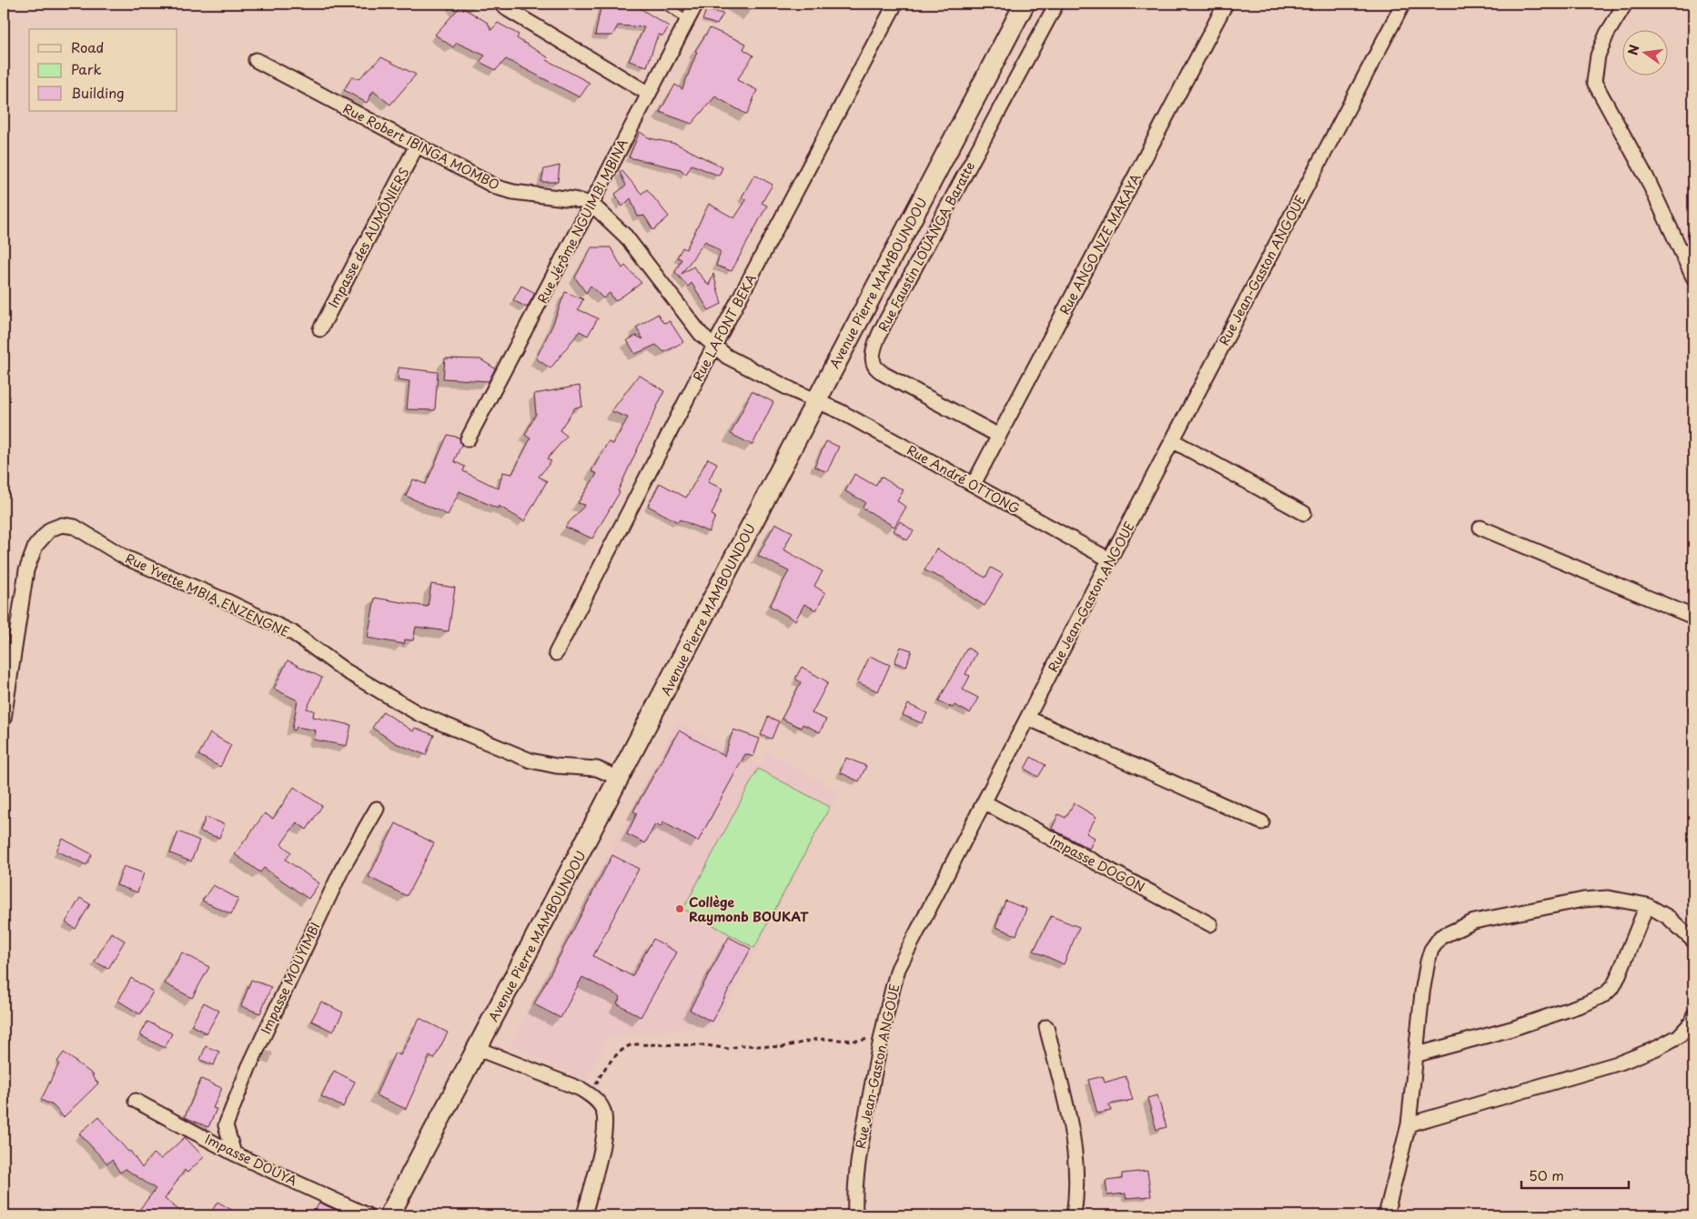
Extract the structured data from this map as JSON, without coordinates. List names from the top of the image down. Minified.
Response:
{"streets":{"street":["Rue Robert IBINGA MOMBO","Rue Jérôme NGUIMBI MBINA","Impasse des AUMÔNIERS","Rue ANGO NZE MAKAYA","Rue Faustin LOUANGA Baratte","Rue Jean-Gaston ANGOUE","Avenue Pierre MAMBOUNDOU","Rue LAFONT BEKA","Rue André OTTONG","Rue Yvette MBIA ENZENGNE","Impasse DOGON","Impasse MOUYIMBI","Impasse DOUYA"]},"crossings":[["Rue Robert IBINGA MOMBO","Rue Jérôme NGUIMBI MBINA"],["Rue Robert IBINGA MOMBO","Impasse des AUMÔNIERS"],["Rue ANGO NZE MAKAYA","Rue Faustin LOUANGA Baratte"],["Rue ANGO NZE MAKAYA","Rue André OTTONG"],["Rue Jean-Gaston ANGOUE","Rue André OTTONG"],["Rue Jean-Gaston ANGOUE","Impasse DOGON"],["Avenue Pierre MAMBOUNDOU","Rue André OTTONG"],["Avenue Pierre MAMBOUNDOU","Rue Yvette MBIA ENZENGNE"],["Impasse MOUYIMBI","Impasse DOUYA"]],"places":["Collège Raymonb BOUKAT"],"legend":["Road","Park","Building"],"scale_bar":"50 m","north":"left"}
